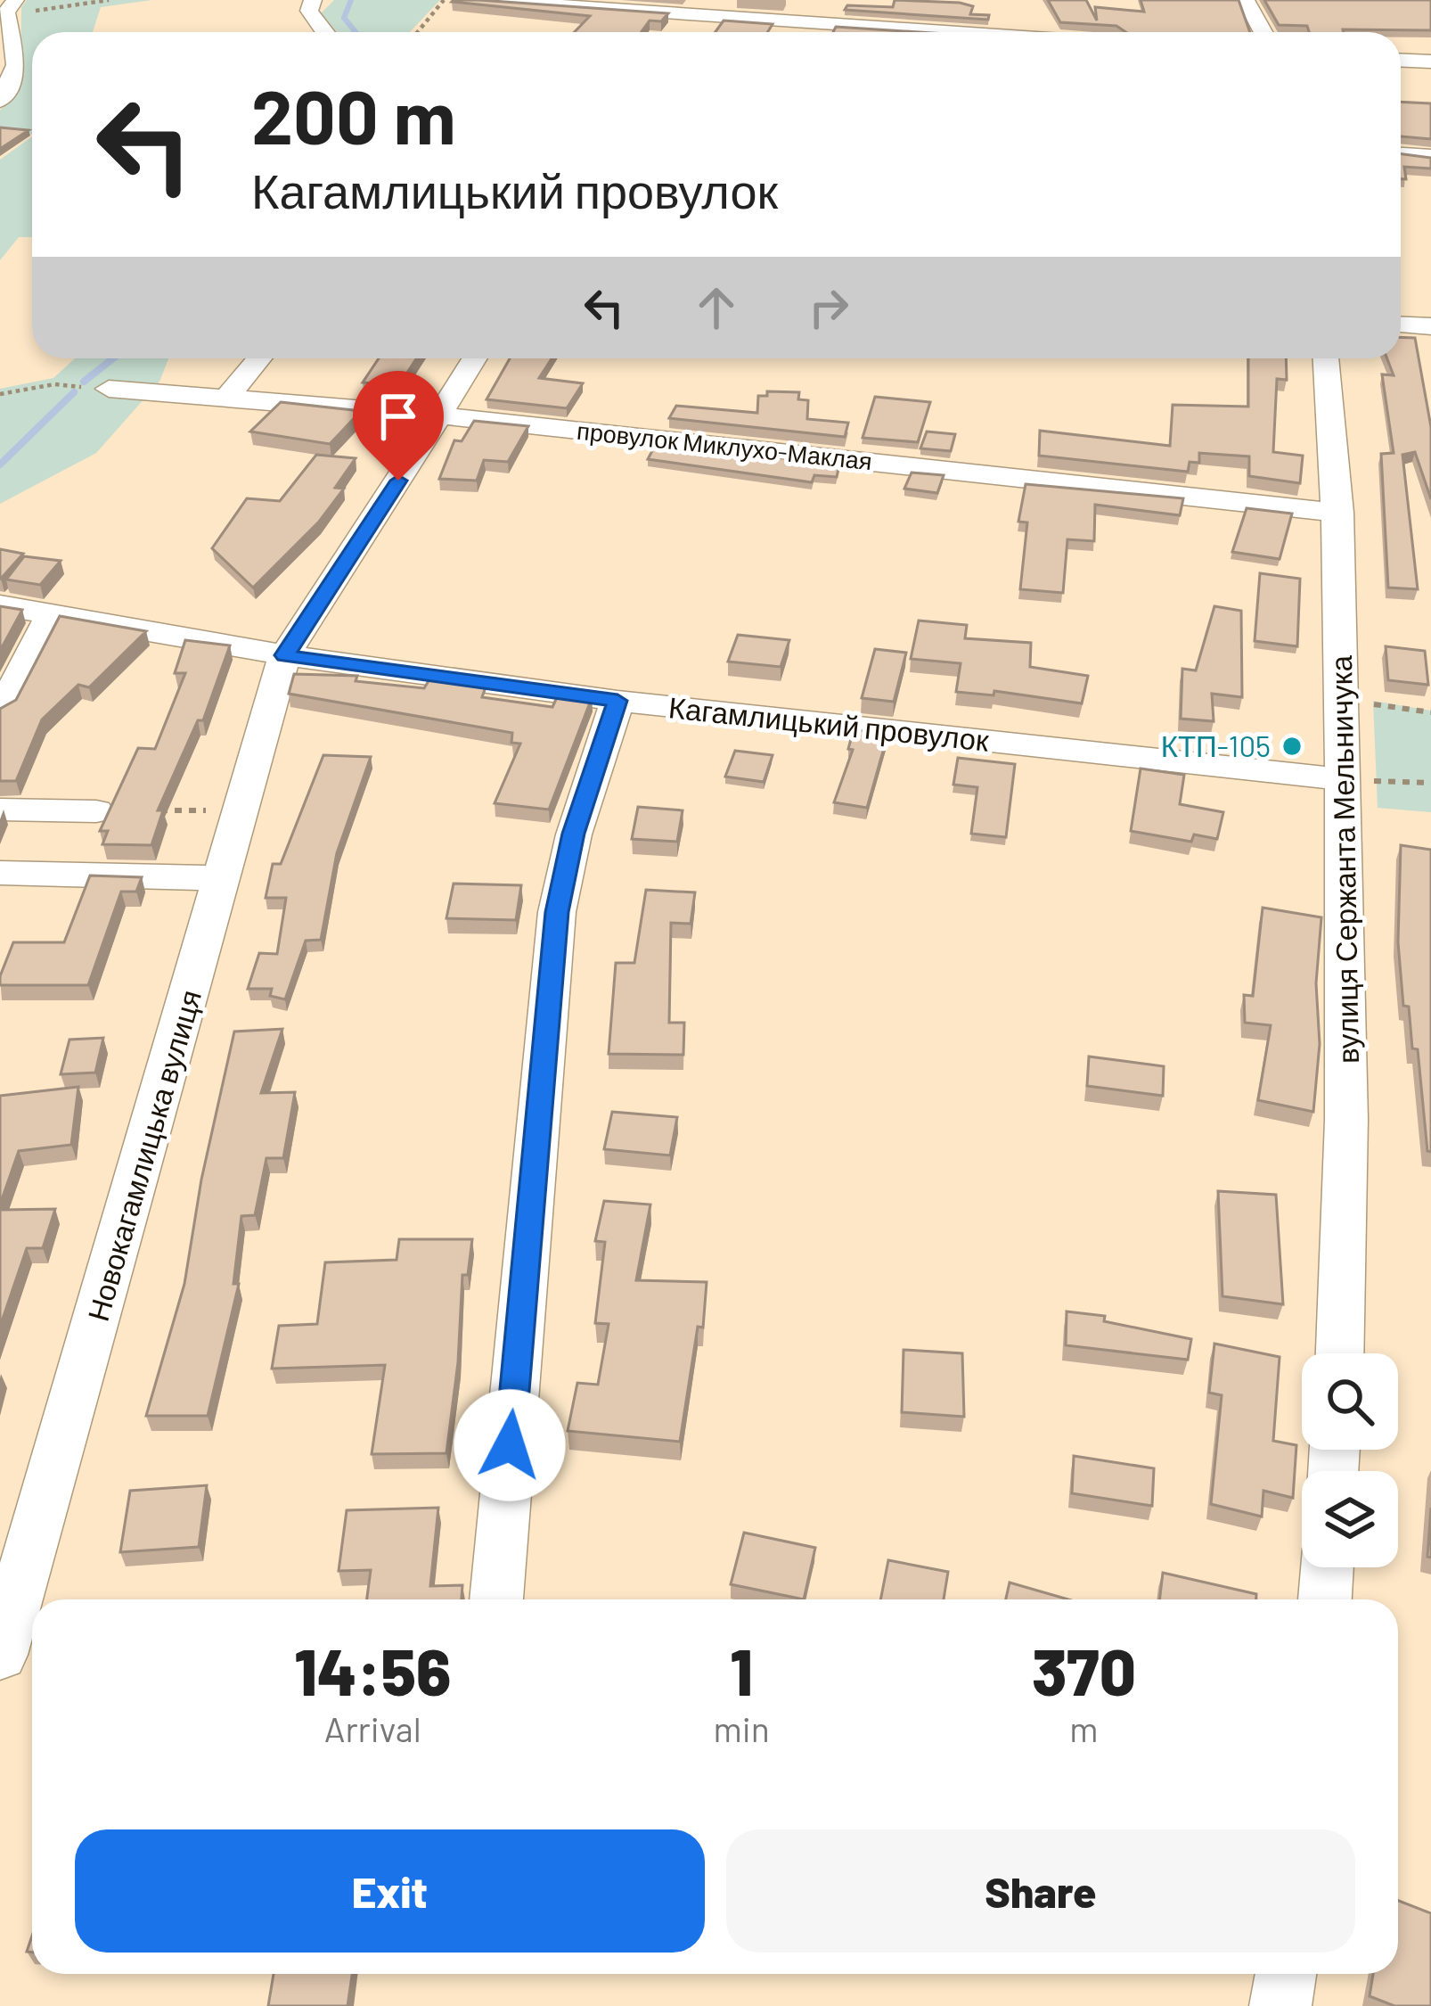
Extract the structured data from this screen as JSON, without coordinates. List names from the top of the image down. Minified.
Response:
{"streets":{"street":["провулок Миклухо-Маклая","Кагамлицький провулок","вулиця Сержанта Мельничука","Новокагамлицька вулиця"]},"crossings":[["провулок Миклухо-Маклая","вулиця Сержанта Мельничука"],["провулок Миклухо-Маклая","Новокагамлицька вулиця"],["Кагамлицький провулок","вулиця Сержанта Мельничука"],["Кагамлицький провулок","Новокагамлицька вулиця"]],"places":["КТП-105"],"page":{"turn":["200 m","Кагамлицький провулок"],"eta":["14:56","Arrival","1","min","370","m"],"buttons":["Exit","Share"]}}
